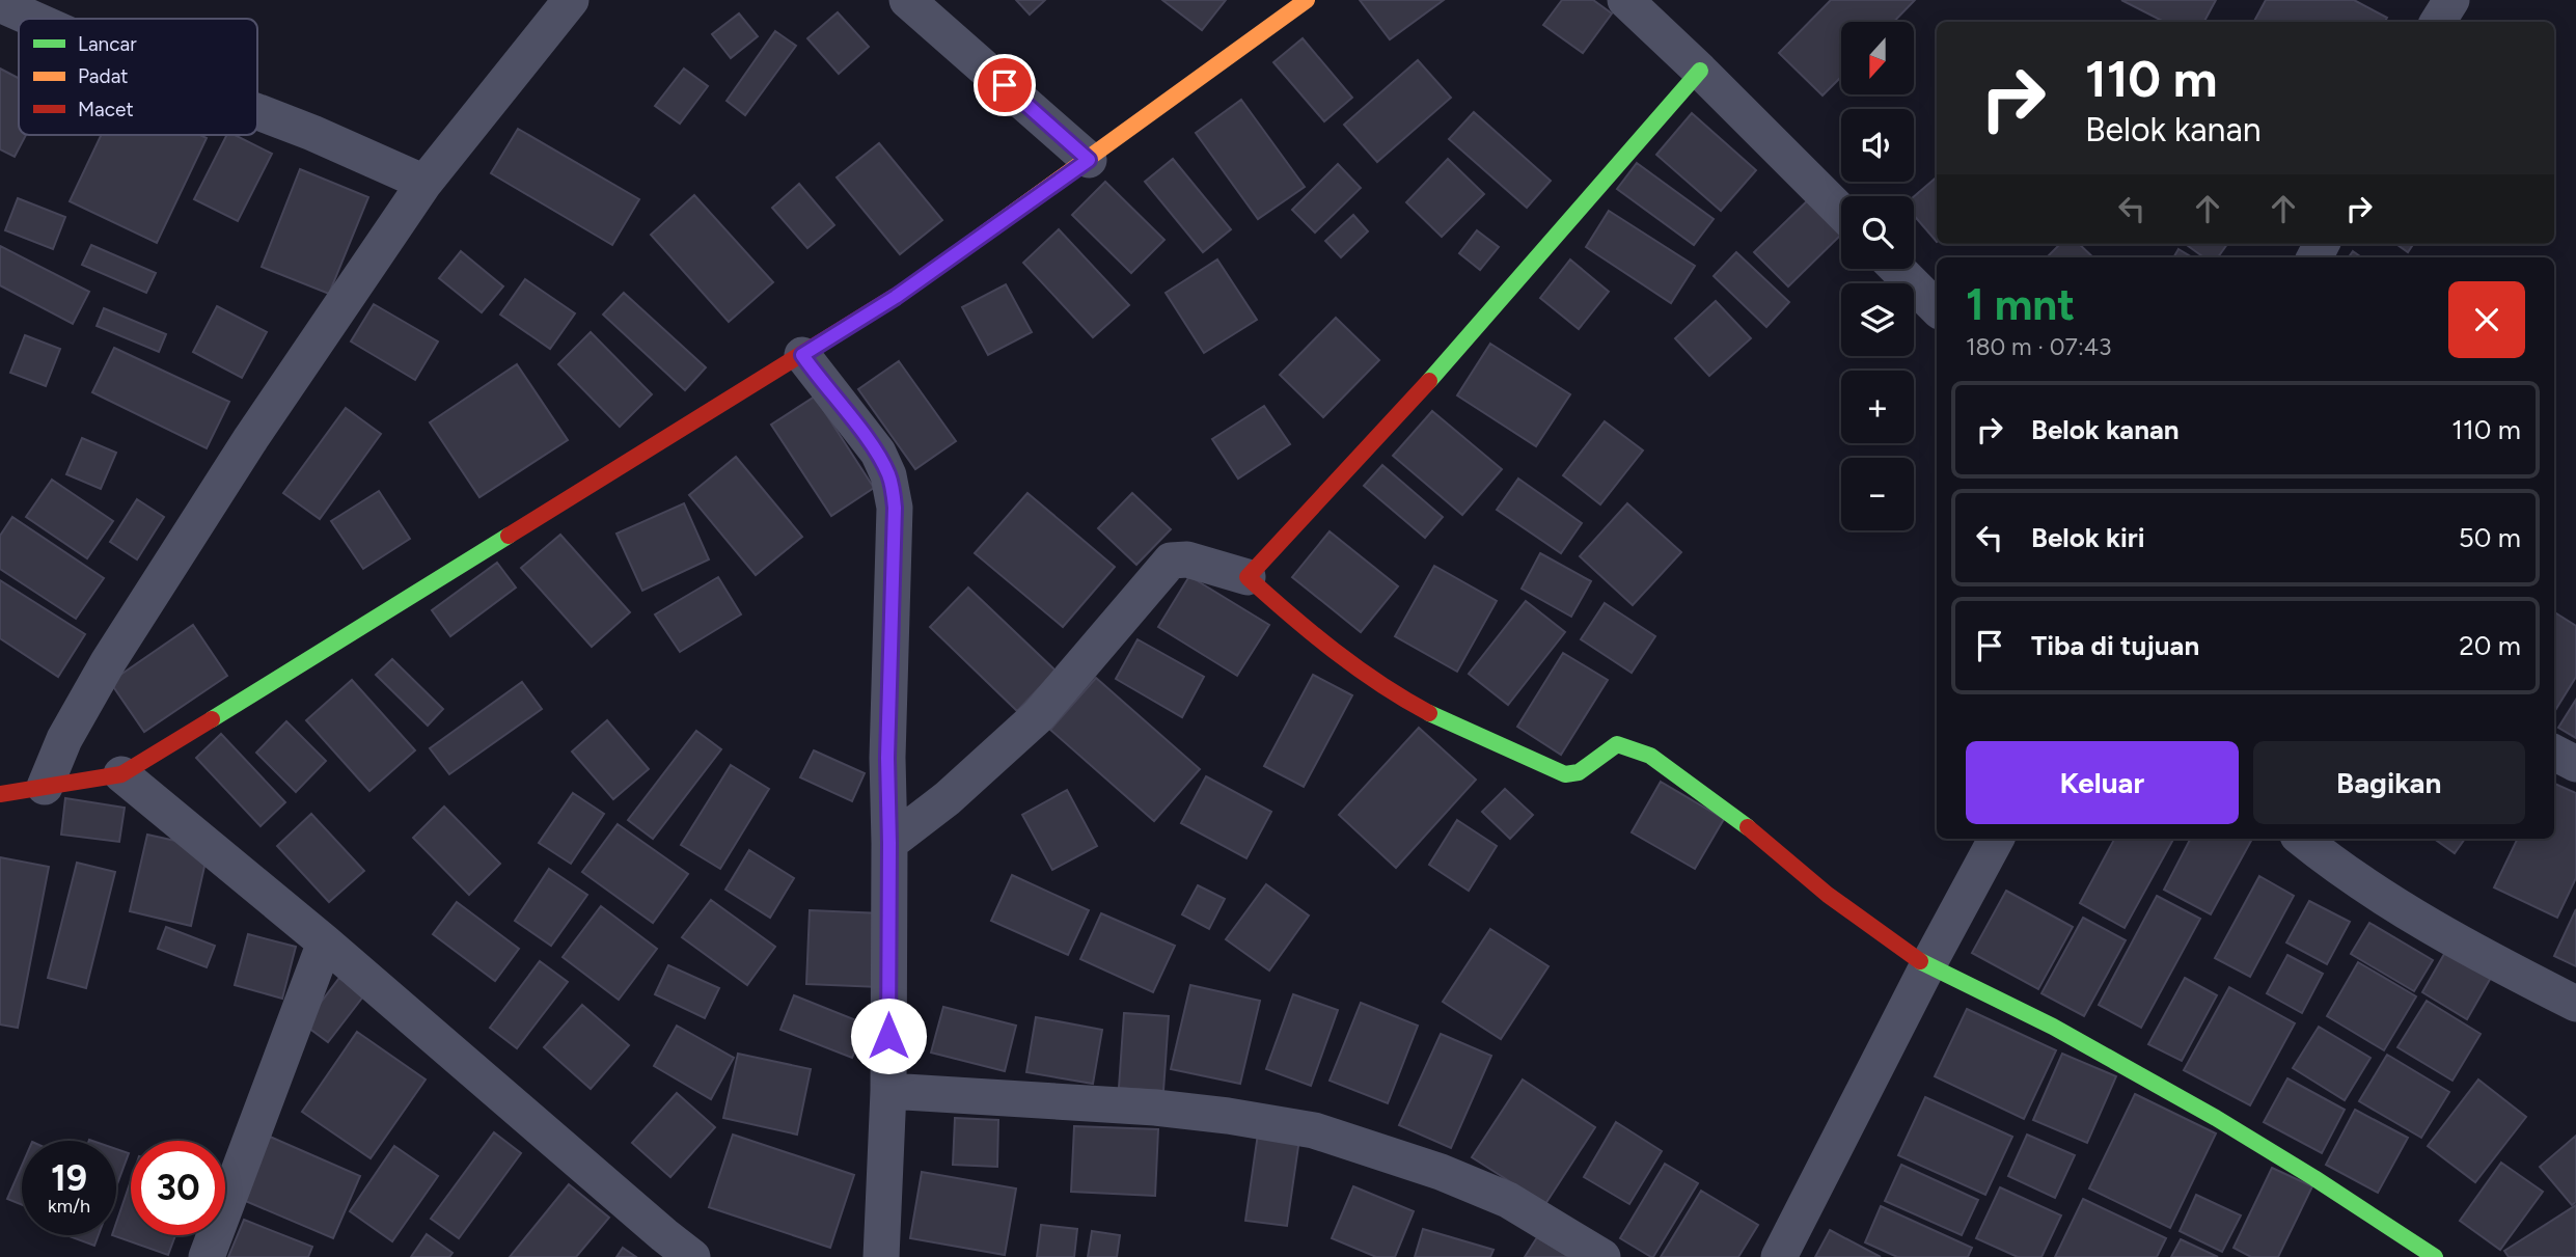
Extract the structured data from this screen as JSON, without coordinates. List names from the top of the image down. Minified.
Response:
{"legend":["Lancar","Padat","Macet"],"north":"bottom","page":{"map_buttons":["+","−"],"turn":["110 m","Belok kanan"],"heading":["1 mnt","180 m · 07:43"],"list":[{"name":"Belok kanan","value":"110 m"},{"name":"Belok kiri","value":"50 m"},{"name":"Tiba di tujuan","value":"20 m"}],"buttons":["Keluar","Bagikan"],"speed":"19 km/h","limit":"30"}}
